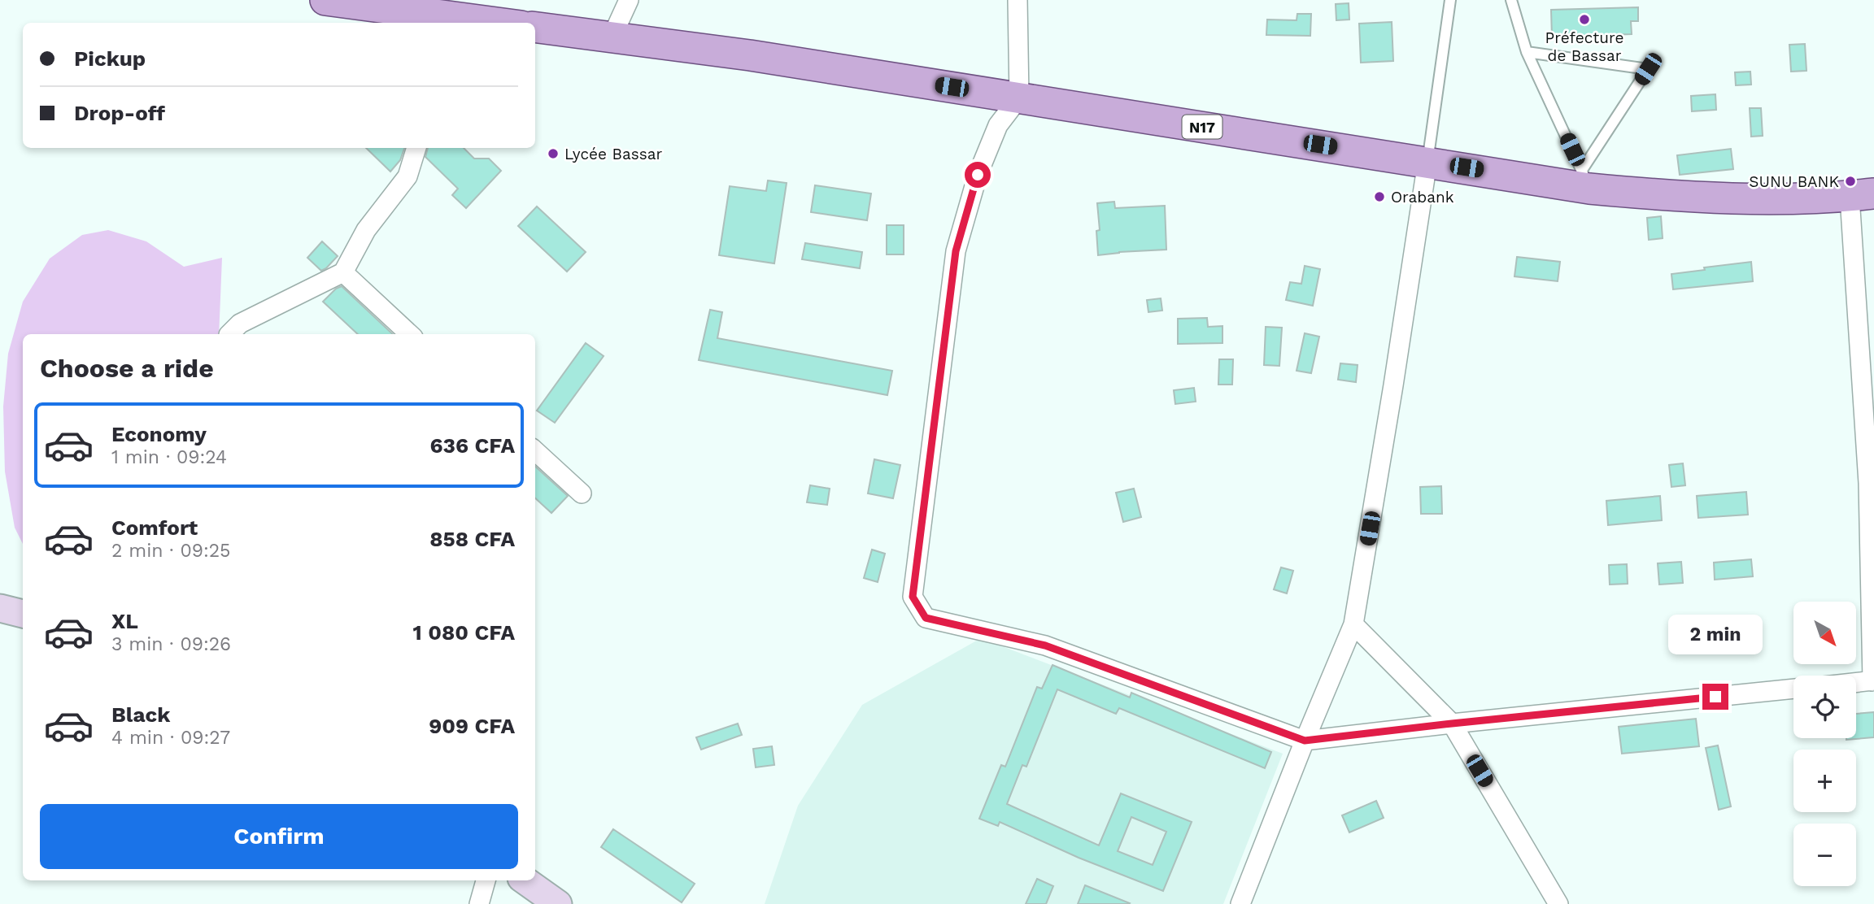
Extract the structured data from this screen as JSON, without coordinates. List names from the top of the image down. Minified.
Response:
{"streets":{"main road":["N17"]},"places":["Préfecture de Bassar","Lycée Bassar","SUNU BANK","Orabank"],"north":"bottom right","page":{"banner":["Pickup","Drop-off"],"heading":"Choose a ride","list":[{"name":"Economy","note":"1 min · 09:24","value":"636 CFA"},{"name":"Comfort","note":"2 min · 09:25","value":"858 CFA"},{"name":"XL","note":"3 min · 09:26","value":"1 080 CFA"},{"name":"Black","note":"4 min · 09:27","value":"909 CFA"}],"map_buttons":["+","−"],"bubble":"2 min","buttons":"Confirm"}}
